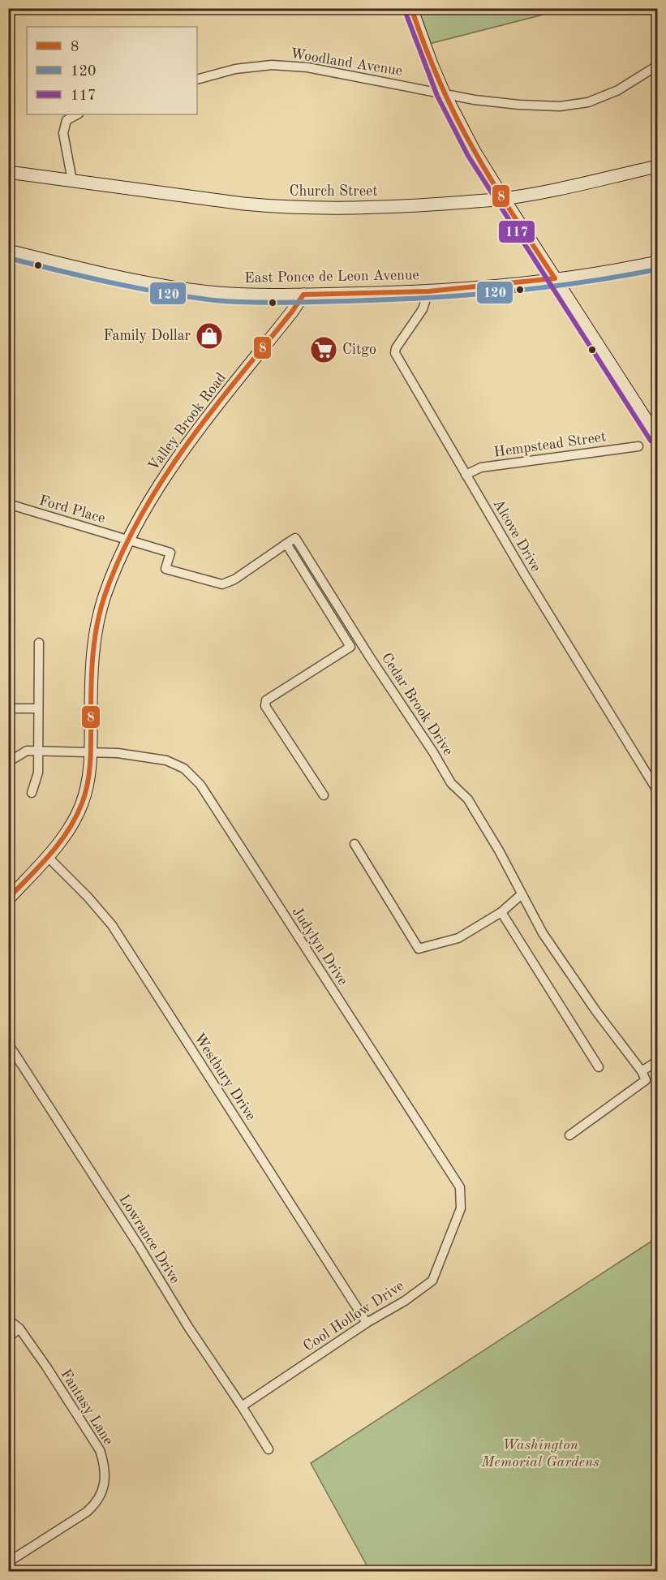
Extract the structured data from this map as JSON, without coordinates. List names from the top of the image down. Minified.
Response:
{"streets":{"main road":["Church Street","East Ponce de Leon Avenue","Valley Brook Road"],"street":["Woodland Avenue","Hempstead Street","Ford Place","Alcove Drive","Cedar Brook Drive","Judylyn Drive","Westbury Drive","Lowrance Drive","Cool Hollow Drive","Fantasy Lane"]},"crossings":[["East Ponce de Leon Avenue","Valley Brook Road"],["East Ponce de Leon Avenue","Alcove Drive"],["Valley Brook Road","Ford Place"],["Valley Brook Road","Judylyn Drive"],["Valley Brook Road","Westbury Drive"],["Hempstead Street","Alcove Drive"],["Judylyn Drive","Cool Hollow Drive"],["Westbury Drive","Cool Hollow Drive"],["Lowrance Drive","Cool Hollow Drive"]],"parks":["Washington Memorial Gardens"],"places":{"shop":["Family Dollar"],"supermarket":["Citgo"]},"lines":["transit line 8","transit line 117","transit line 120"],"legend":["8","120","117"]}
